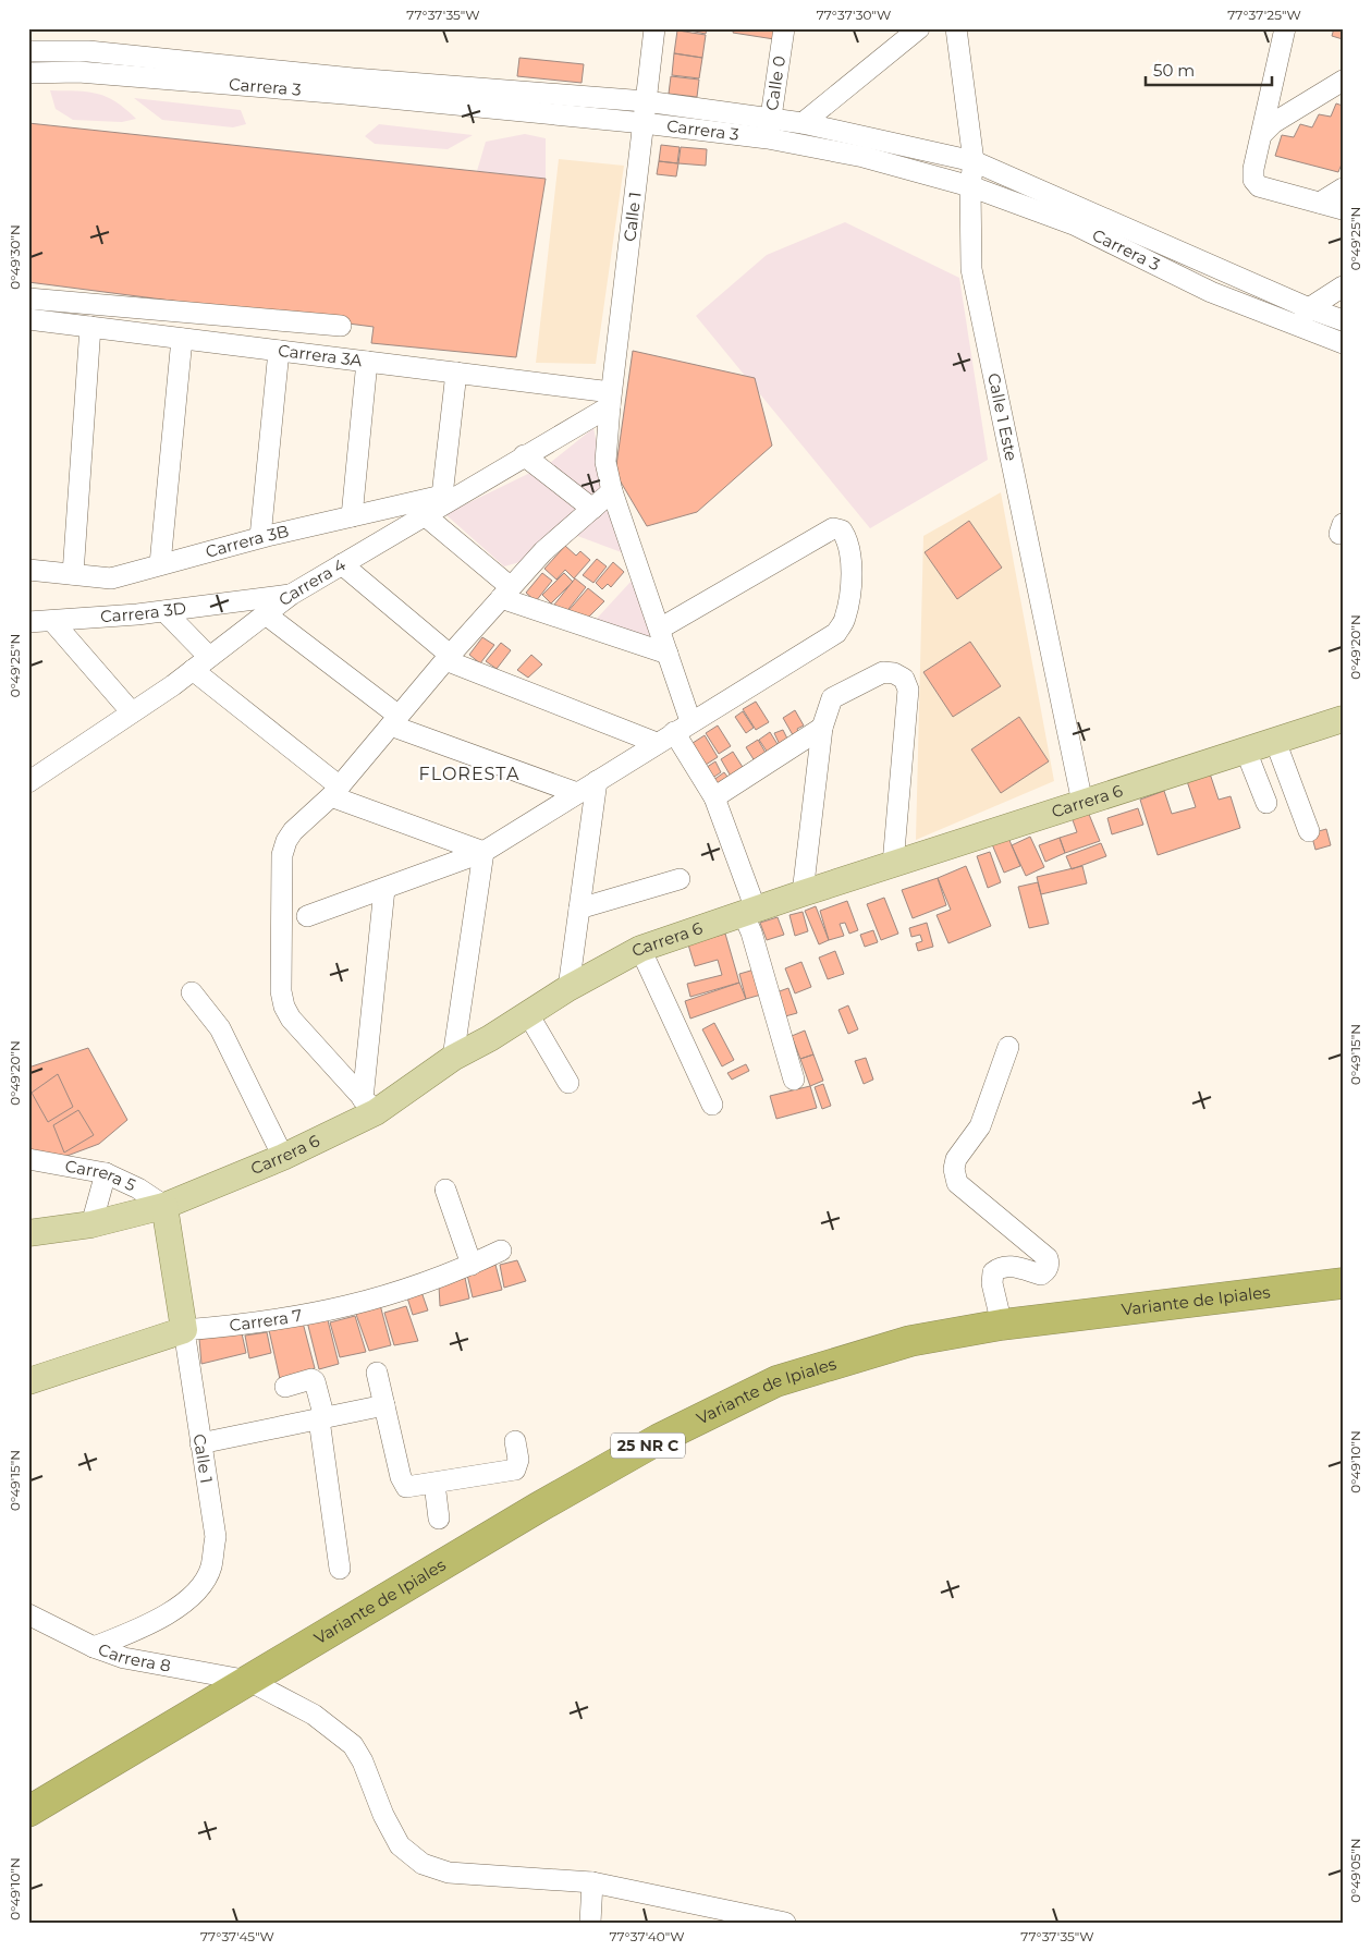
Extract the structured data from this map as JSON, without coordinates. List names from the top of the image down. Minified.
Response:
{"streets":{"highway":["Variante de Ipiales","25 NR C"],"main road":["Calle 1","Carrera 6","Carrera 7"],"street":["Calle 0","Carrera 3","Carrera 3A","Calle 1 Este","Carrera 3B","Carrera 4","Carrera 3D","Carrera 5","Carrera 8"]},"crossings":[["Calle 0","Carrera 3"],["Carrera 3","Calle 1"],["Carrera 3","Calle 1 Este"],["Calle 1","Carrera 3A"],["Calle 1","Carrera 4"],["Calle 1","Carrera 6"],["Calle 1","Carrera 5"],["Calle 1","Carrera 7"],["Calle 1","Carrera 8"],["Carrera 3A","Carrera 4"],["Calle 1 Este","Carrera 6"],["Carrera 3B","Carrera 4"],["Carrera 4","Carrera 3D"],["Carrera 6","Carrera 5"],["Variante de Ipiales","Carrera 8"]],"districts":["FLORESTA"],"scale_bar":"50 m","coordinates":["77°37'35\"W","77°37'30\"W","77°37'25\"W","0°49'25\"N","0°49'30\"N","0°49'20\"N","0°49'15\"N","0°49'10\"N","0°49'05\"N","77°37'45\"W","77°37'40\"W"]}
